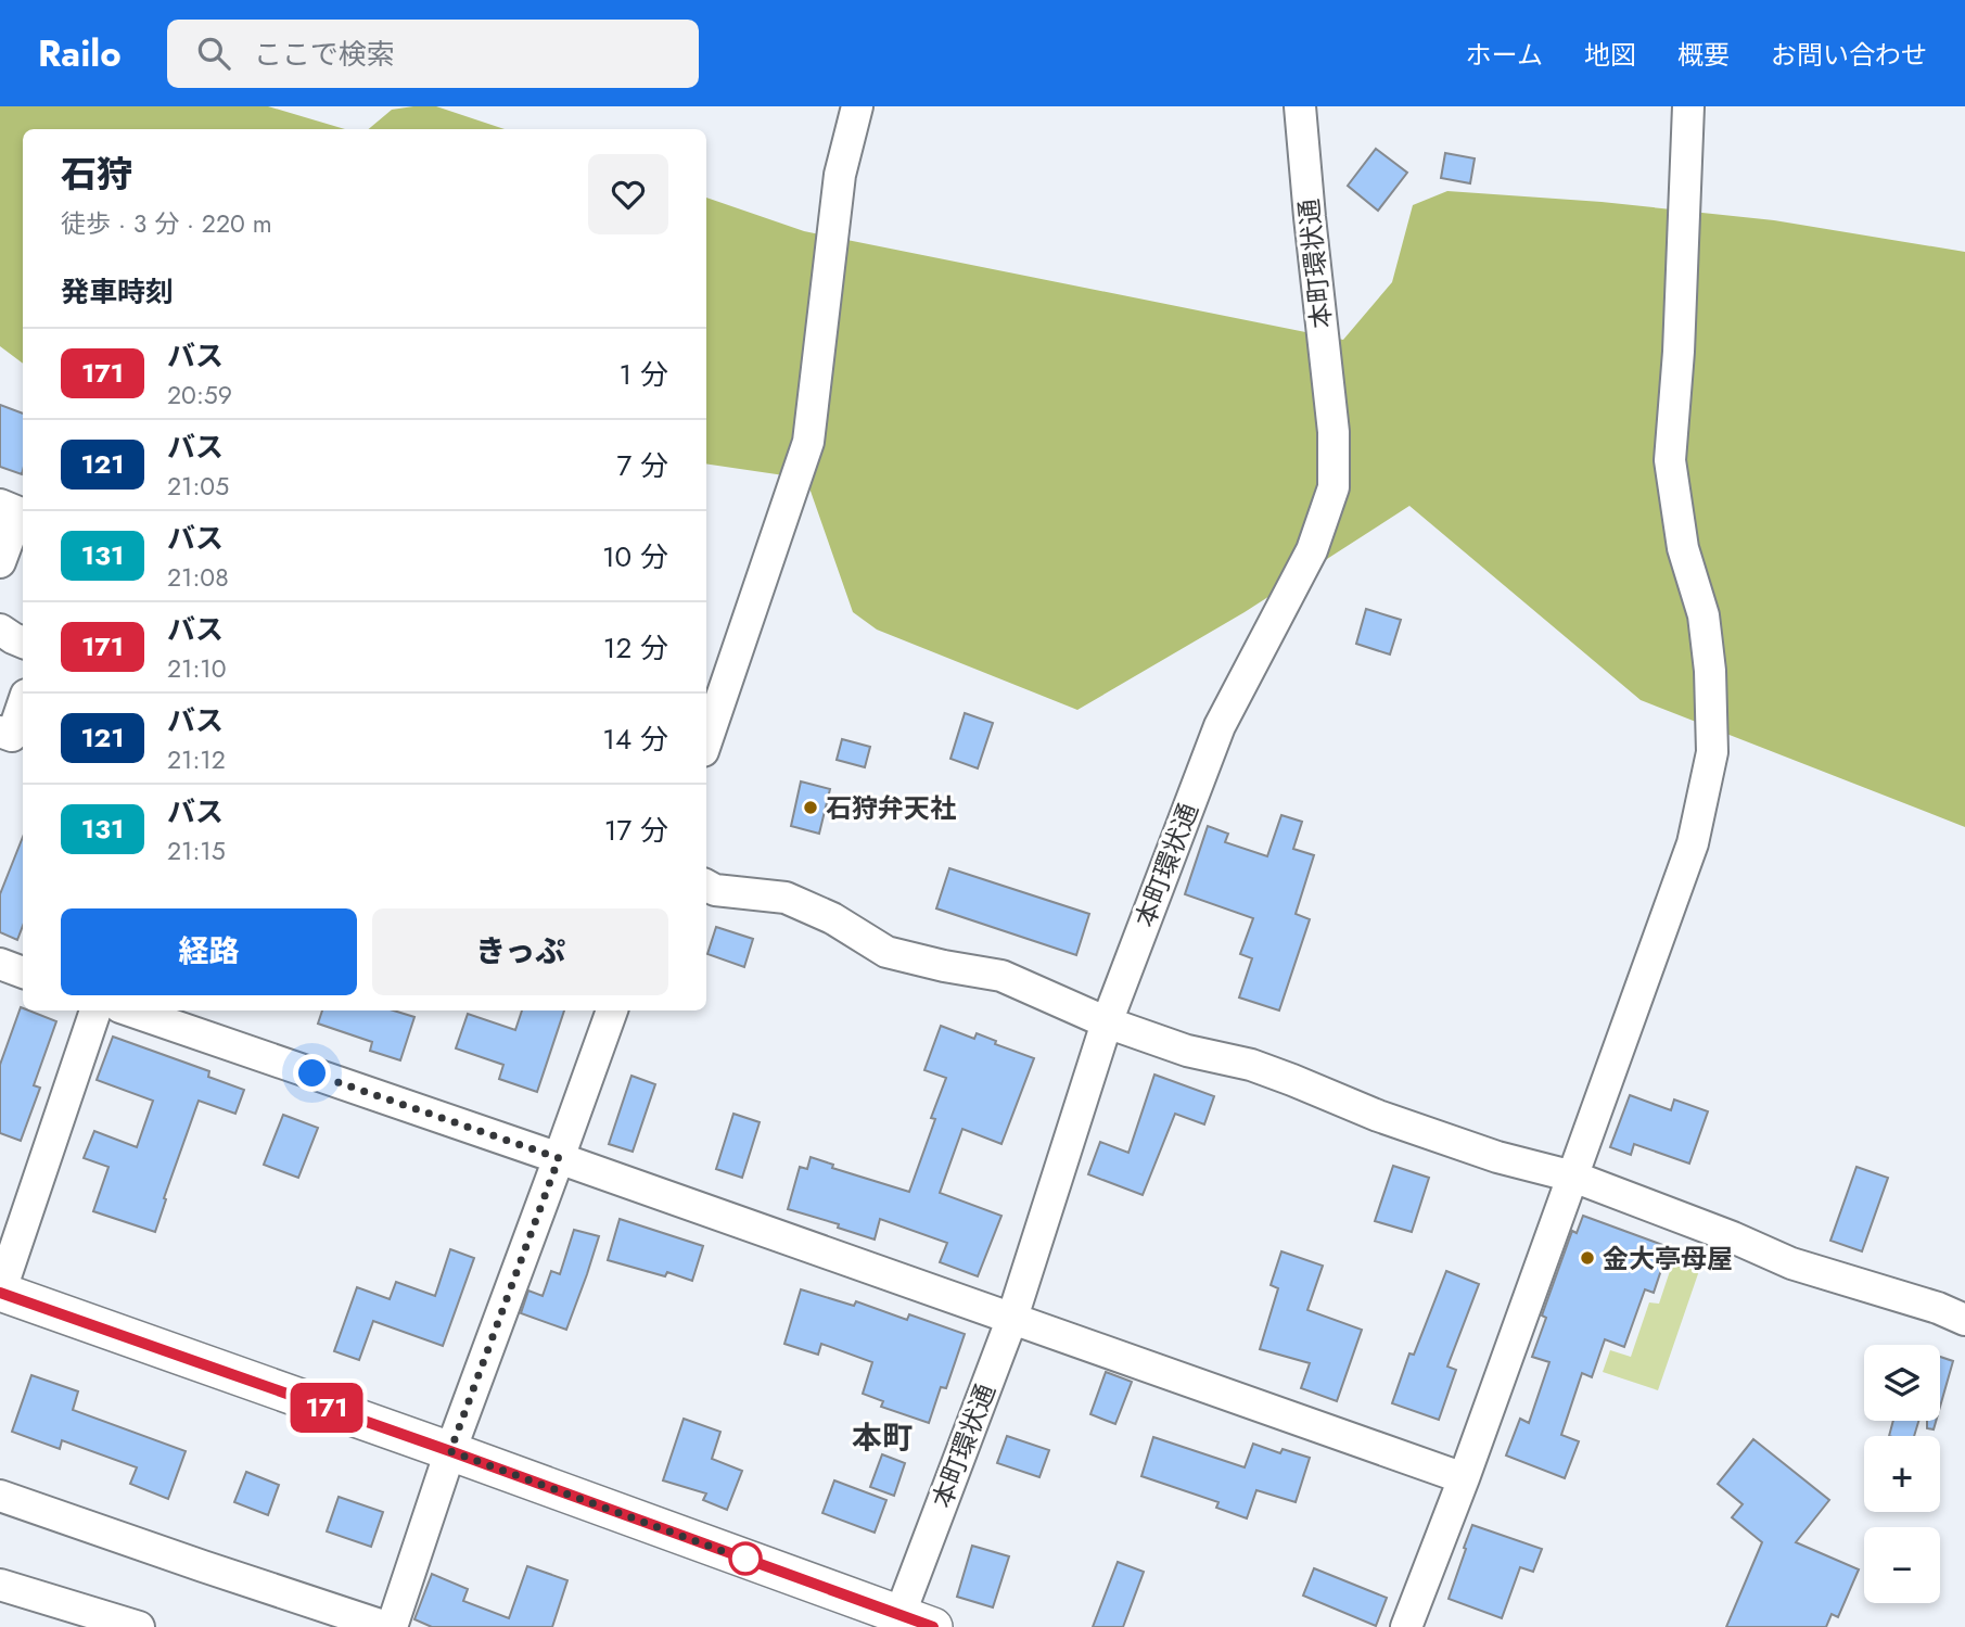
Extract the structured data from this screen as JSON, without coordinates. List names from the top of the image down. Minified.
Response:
{"streets":{"street":["本町環状通"]},"districts":["本町"],"places":["石狩弁天社","金大亭母屋"],"lines":["bus line 171"],"page":{"header":"Railo","search":"ここで検索","nav":["ホーム","地図","概要","お問い合わせ"],"on_map":"171","heading":[["石狩","徒歩 · 3 分 · 220 m"],"発車時刻"],"list":[{"mark":"171","name":"バス","note":"20:59","value":"1 分"},{"mark":"121","name":"バス","note":"21:05","value":"7 分"},{"mark":"131","name":"バス","note":"21:08","value":"10 分"},{"mark":"171","name":"バス","note":"21:10","value":"12 分"},{"mark":"121","name":"バス","note":"21:12","value":"14 分"},{"mark":"131","name":"バス","note":"21:15","value":"17 分"}],"buttons":["経路","きっぷ"],"map_buttons":["+","−"]}}
